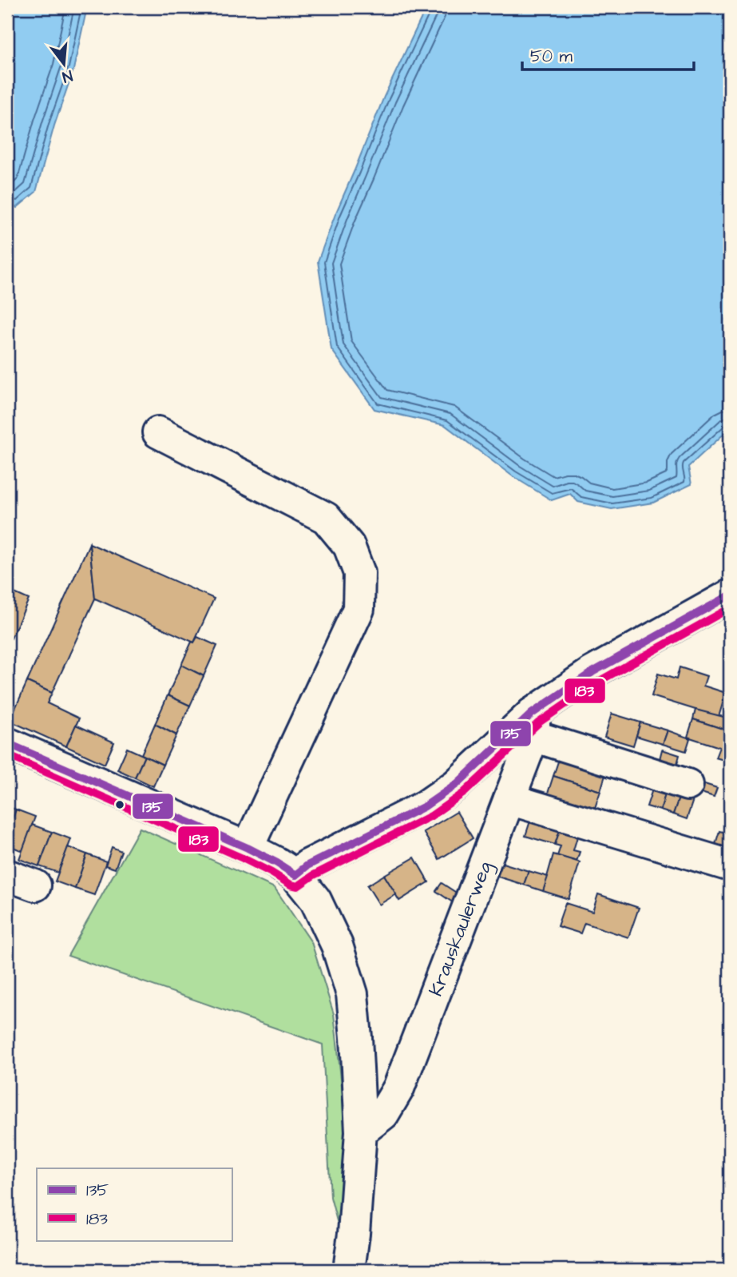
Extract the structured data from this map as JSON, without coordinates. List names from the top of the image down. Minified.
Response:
{"streets":{"street":["Krauskaulerweg"]},"lines":["transit line 135","transit line 183"],"legend":["135","183"],"scale_bar":"50 m","north":"bottom"}
